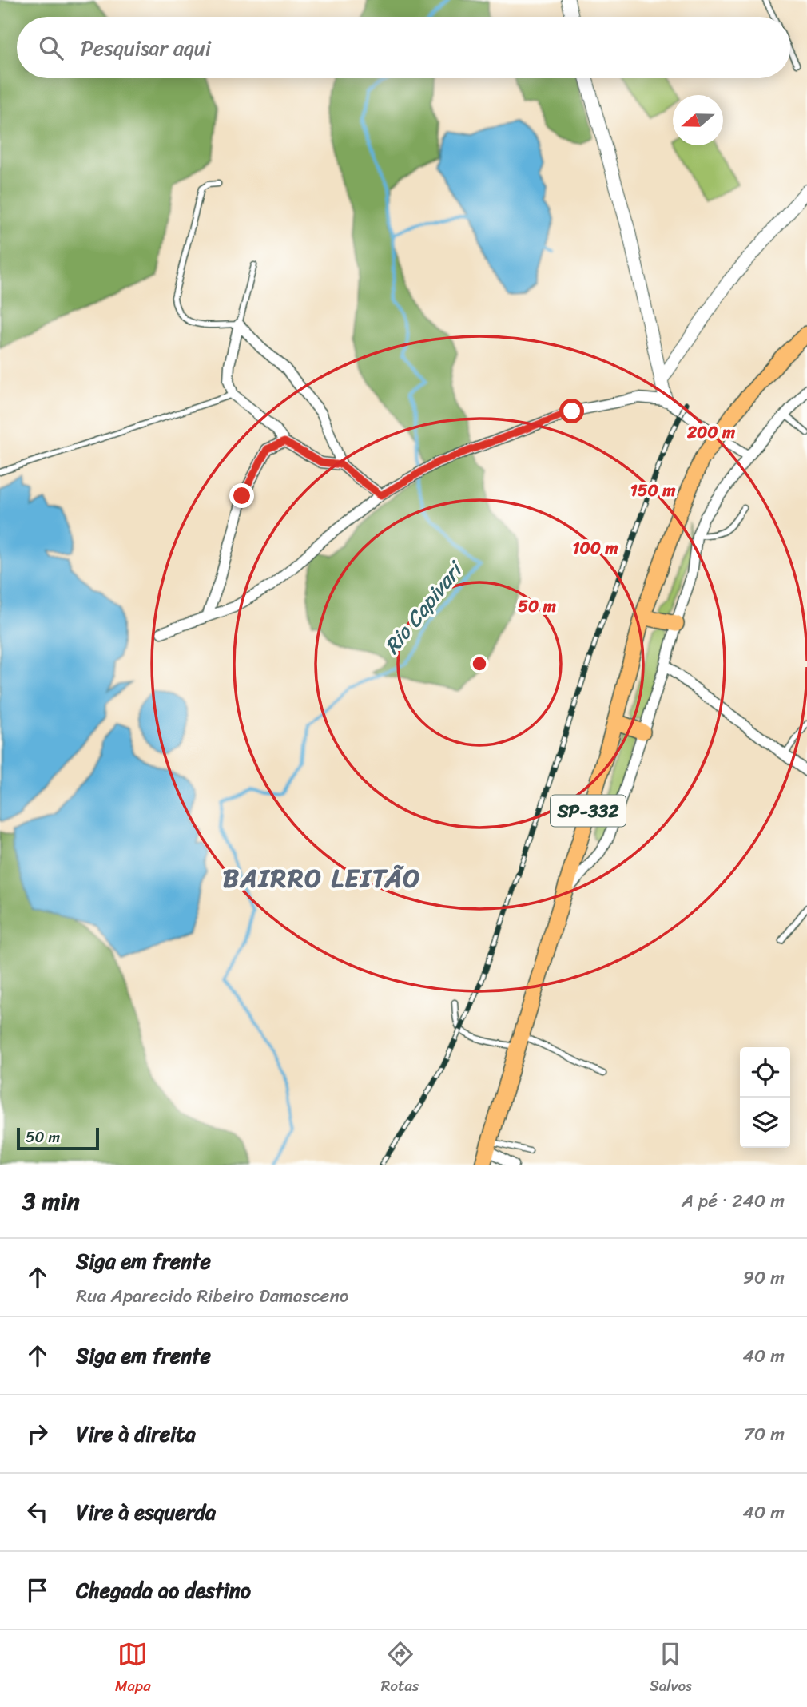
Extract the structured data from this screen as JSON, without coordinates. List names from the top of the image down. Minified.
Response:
{"streets":{"main road":["SP-332"]},"districts":["BAIRRO LEITÃO"],"water":["Rio Capivari"],"scale_bar":"50 m","north":"left","page":{"search":"Pesquisar aqui","scale":"50 m","heading":["3 min","A pé · 240 m"],"list":[["Siga em frente","Rua Aparecido Ribeiro Damasceno","90 m"],["Siga em frente","40 m"],["Vire à direita","70 m"],["Vire à esquerda","40 m"],"Chegada ao destino"],"nav":["Mapa","Rotas","Salvos"]},"rings":["200 m","150 m","100 m","50 m"]}
